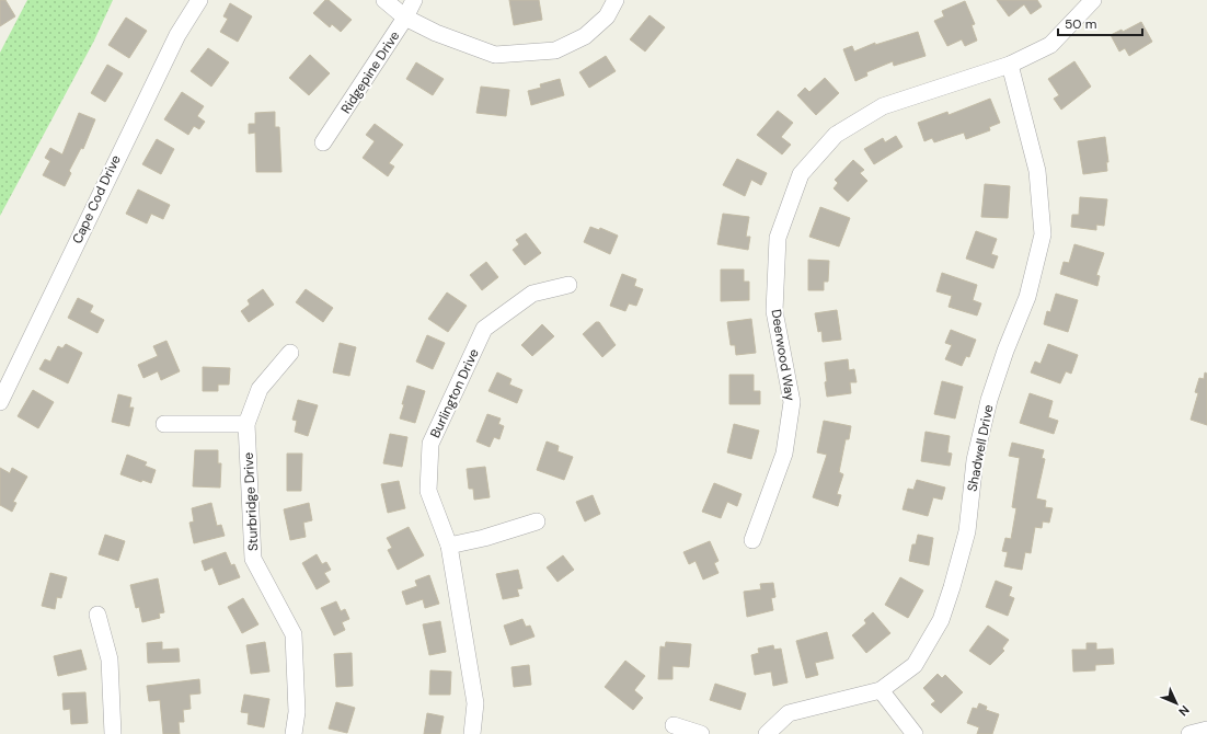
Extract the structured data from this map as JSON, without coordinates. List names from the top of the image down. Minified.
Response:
{"streets":{"street":["Ridgepine Drive","Cape Cod Drive","Deerwood Way","Burlington Drive","Shadwell Drive","Sturbridge Drive"]},"crossings":[["Deerwood Way","Shadwell Drive"]],"scale_bar":"50 m","north":"bottom right"}
